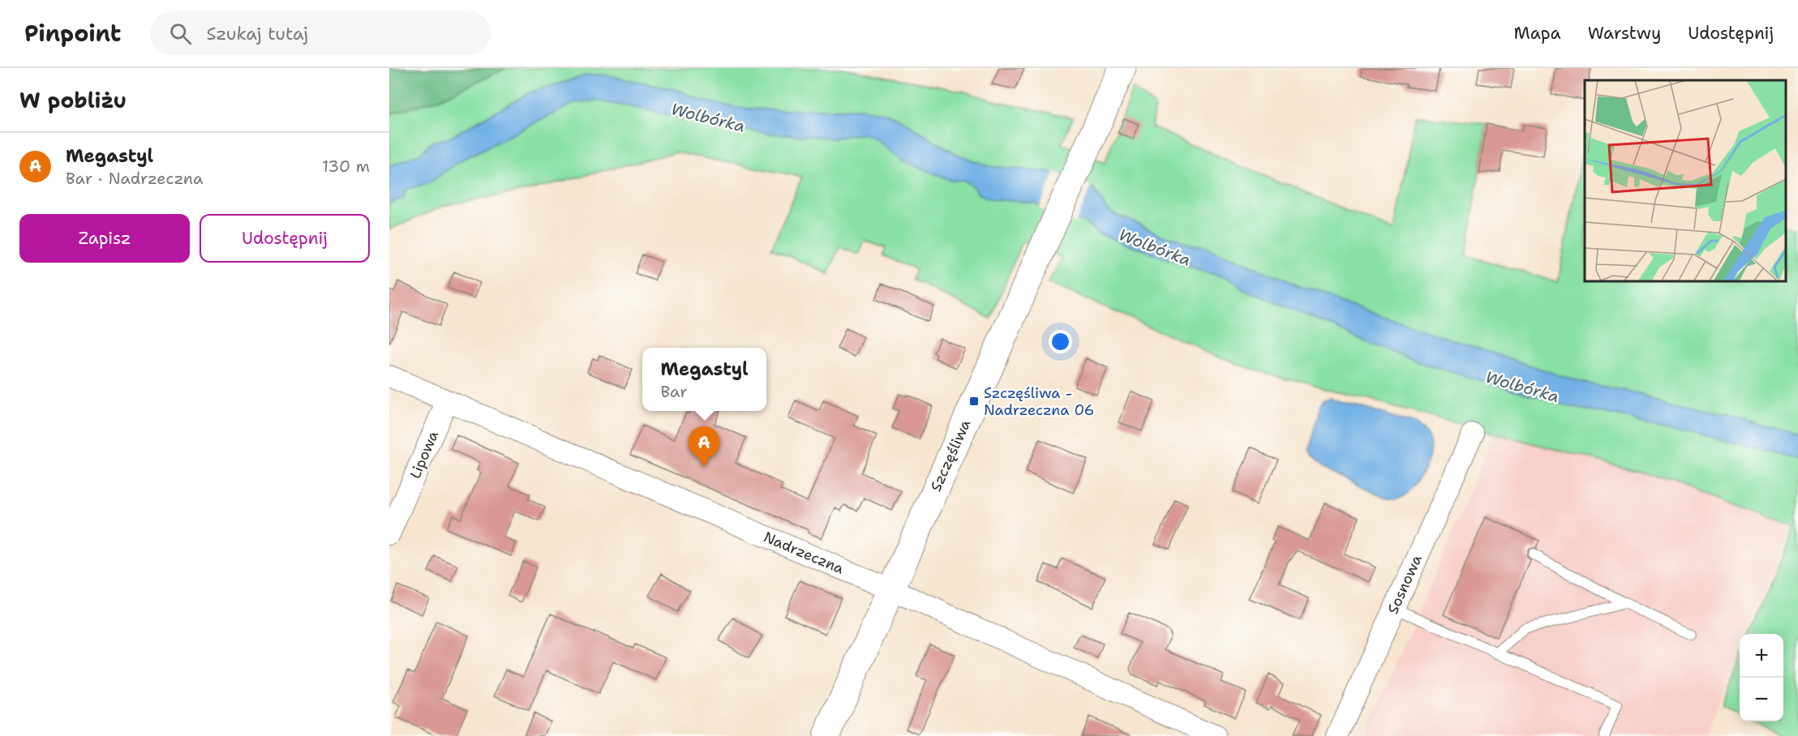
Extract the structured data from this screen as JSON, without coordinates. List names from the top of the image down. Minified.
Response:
{"streets":{"street":["Lipowa","Szczęśliwa","Nadrzeczna","Sosnowa"]},"crossings":[["Lipowa","Nadrzeczna"],["Szczęśliwa","Nadrzeczna"]],"water":["Wolbórka"],"places":{"transit":["Szczęśliwa - Nadrzeczna 06"]},"page":{"header":"Pinpoint","search":"Szukaj tutaj","nav":["Mapa","Warstwy","Udostępnij"],"heading":"W pobliżu","list":[{"mark":"A","name":"Megastyl","note":"Bar · Nadrzeczna","value":"130 m"}],"buttons":["Zapisz","Udostępnij"],"popup":["Megastyl","Bar"],"pins":"A","map_buttons":["+","−"]}}
